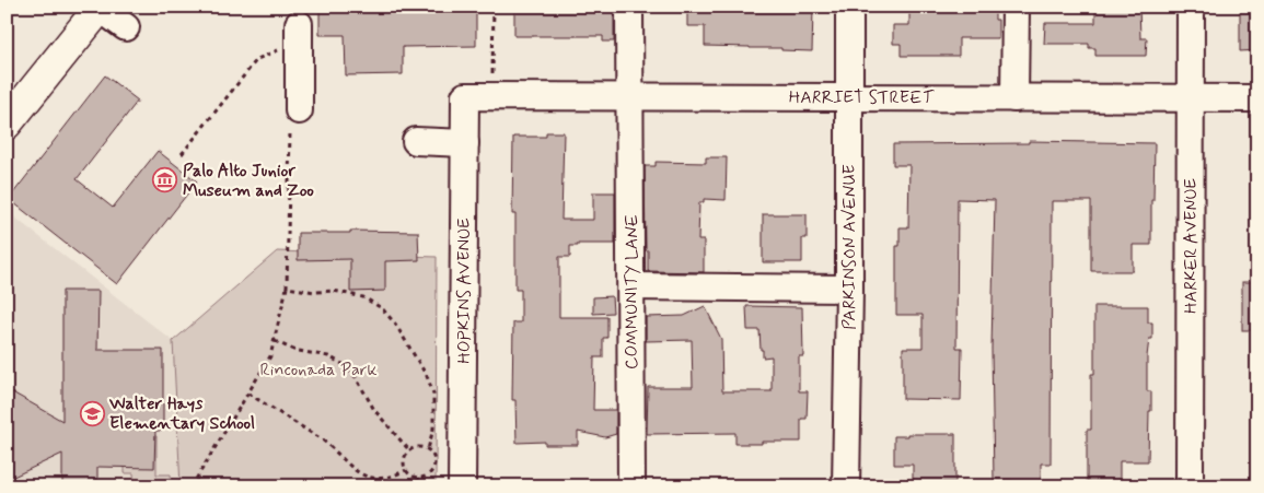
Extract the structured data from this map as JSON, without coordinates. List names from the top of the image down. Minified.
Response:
{"streets":{"street":["HARRIET STREET","HARKER AVENUE","PARKINSON AVENUE","HOPKINS AVENUE","COMMUNITY LANE"]},"crossings":[["HARRIET STREET","HARKER AVENUE"],["HARRIET STREET","PARKINSON AVENUE"],["HARRIET STREET","HOPKINS AVENUE"],["HARRIET STREET","COMMUNITY LANE"]],"parks":["Rinconada Park"],"places":{"museum":["Palo Alto Junior Museum and Zoo"],"school or university":["Walter Hays Elementary School"]}}
